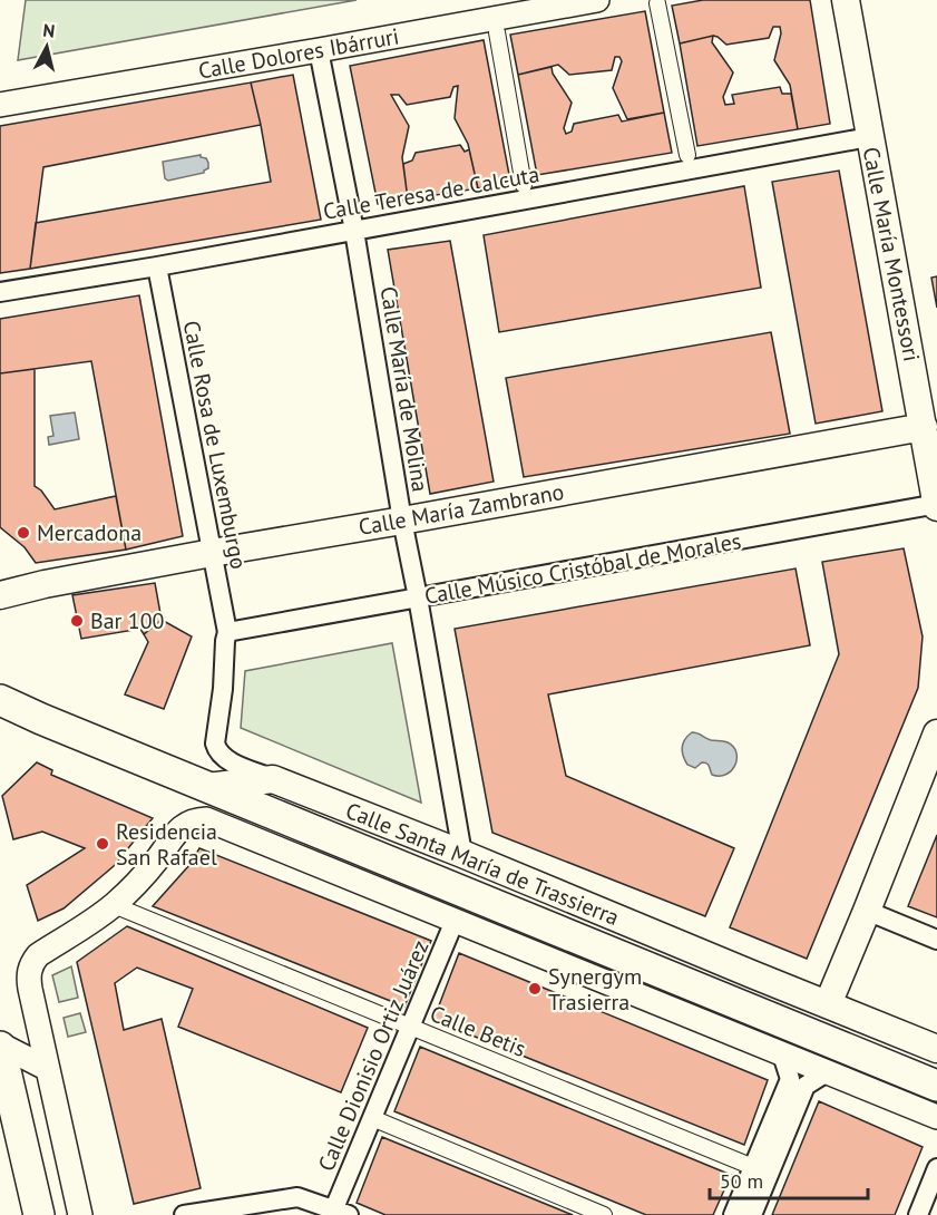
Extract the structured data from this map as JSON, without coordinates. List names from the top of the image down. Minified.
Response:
{"streets":{"main road":["Calle María Montessori","Calle María Zambrano","Calle Santa María de Trassierra"],"street":["Calle Dolores Ibárruri","Calle Teresa de Calcuta","Calle María de Molina","Calle Rosa de Luxemburgo","Calle Músico Cristóbal de Morales","Calle Betis","Calle Dionisio Ortiz Juárez"]},"crossings":[["Calle Dolores Ibárruri","Calle María de Molina"],["Calle Teresa de Calcuta","Calle María Montessori"],["Calle Teresa de Calcuta","Calle María de Molina"],["Calle Teresa de Calcuta","Calle Rosa de Luxemburgo"],["Calle María Montessori","Calle María Zambrano"],["Calle María Montessori","Calle Músico Cristóbal de Morales"],["Calle María de Molina","Calle María Zambrano"],["Calle María de Molina","Calle Músico Cristóbal de Morales"],["Calle María de Molina","Calle Santa María de Trassierra"],["Calle Rosa de Luxemburgo","Calle María Zambrano"],["Calle Rosa de Luxemburgo","Calle Músico Cristóbal de Morales"],["Calle Rosa de Luxemburgo","Calle Santa María de Trassierra"],["Calle Santa María de Trassierra","Calle Dionisio Ortiz Juárez"],["Calle Betis","Calle Dionisio Ortiz Juárez"]],"places":["Mercadona","Bar 100","Residencia San Rafael","Synergym Trasierra"],"scale_bar":"50 m","north":"top"}
